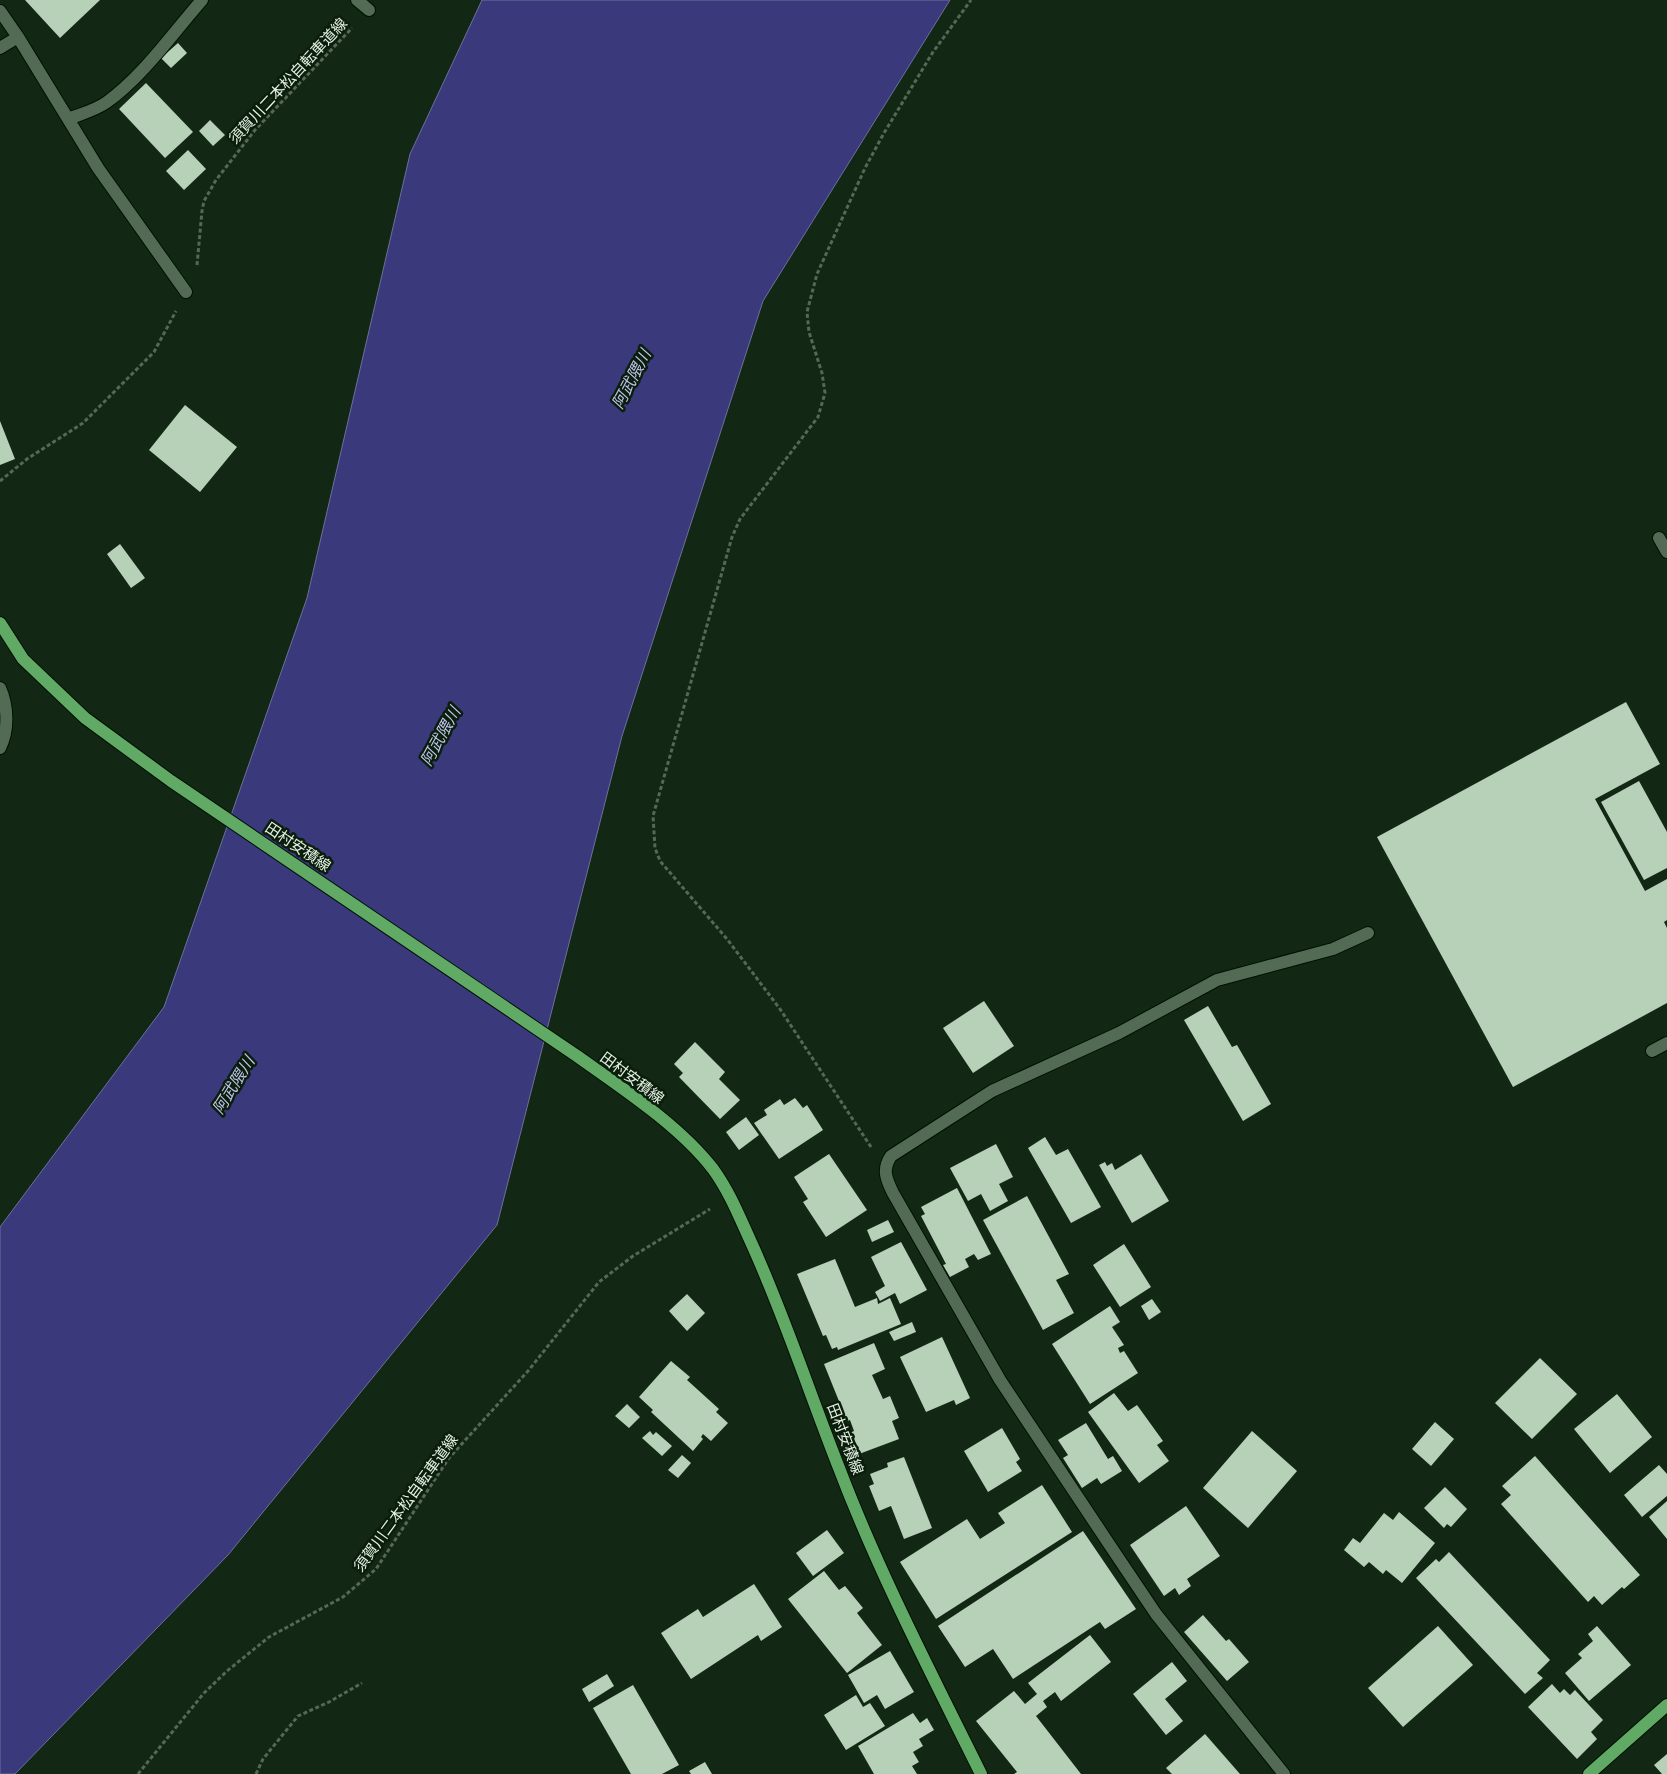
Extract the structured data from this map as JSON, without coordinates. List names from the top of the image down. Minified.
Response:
{"streets":{"main road":["田村安積線"],"path":["須賀川二本松自転車道線"]},"crossings":[["須賀川二本松自転車道線","田村安積線"]],"water":["阿武隈川"]}
